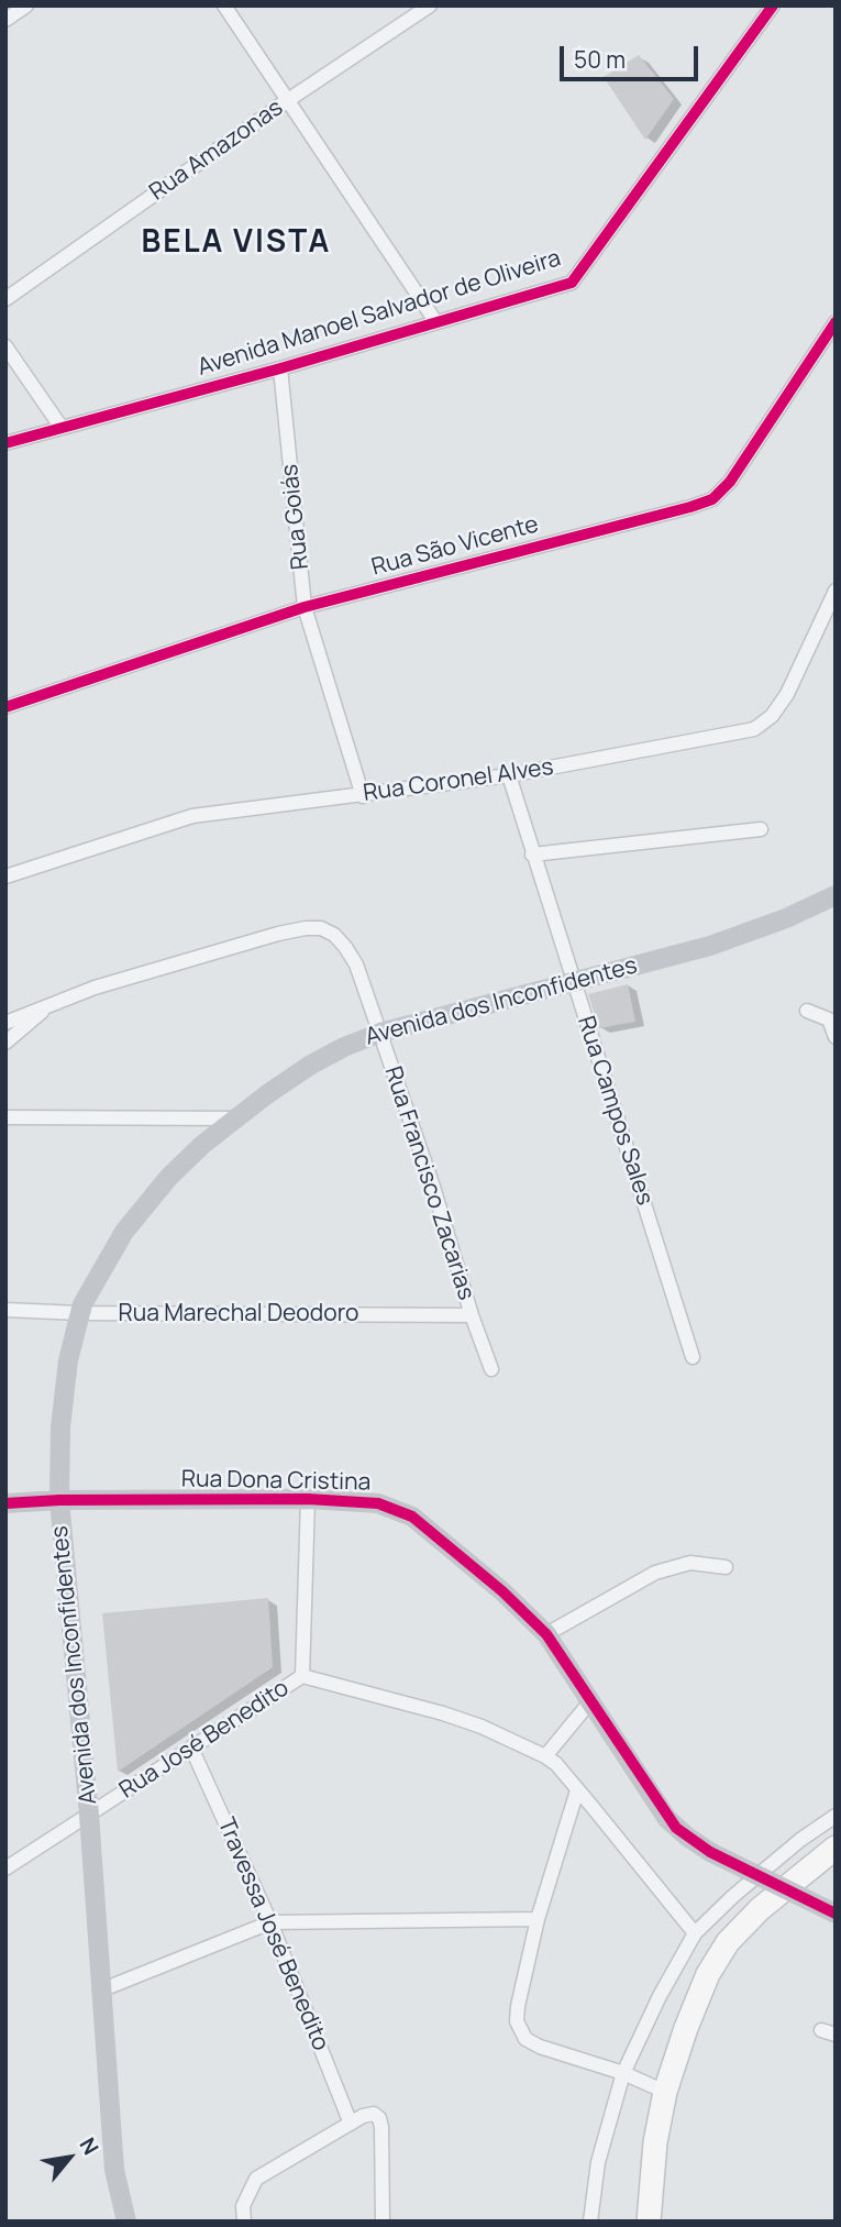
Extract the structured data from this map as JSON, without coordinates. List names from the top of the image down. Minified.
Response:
{"streets":{"main road":["Avenida dos Inconfidentes","Rua Dona Cristina"],"street":["Rua Amazonas","Avenida Manoel Salvador de Oliveira","Rua Goiás","Rua São Vicente","Rua Coronel Alves","Rua Campos Sales","Rua Francisco Zacarias","Rua Marechal Deodoro","Rua José Benedito","Travessa José Benedito"]},"crossings":[["Avenida Manoel Salvador de Oliveira","Rua Goiás"],["Rua Goiás","Rua São Vicente"],["Rua Goiás","Rua Coronel Alves"],["Rua Coronel Alves","Rua Campos Sales"],["Avenida dos Inconfidentes","Rua Campos Sales"],["Avenida dos Inconfidentes","Rua Francisco Zacarias"],["Avenida dos Inconfidentes","Rua Marechal Deodoro"],["Avenida dos Inconfidentes","Rua Dona Cristina"],["Avenida dos Inconfidentes","Rua José Benedito"],["Rua Francisco Zacarias","Rua Marechal Deodoro"],["Rua José Benedito","Travessa José Benedito"]],"districts":["BELA VISTA"],"scale_bar":"50 m","north":"top right"}
